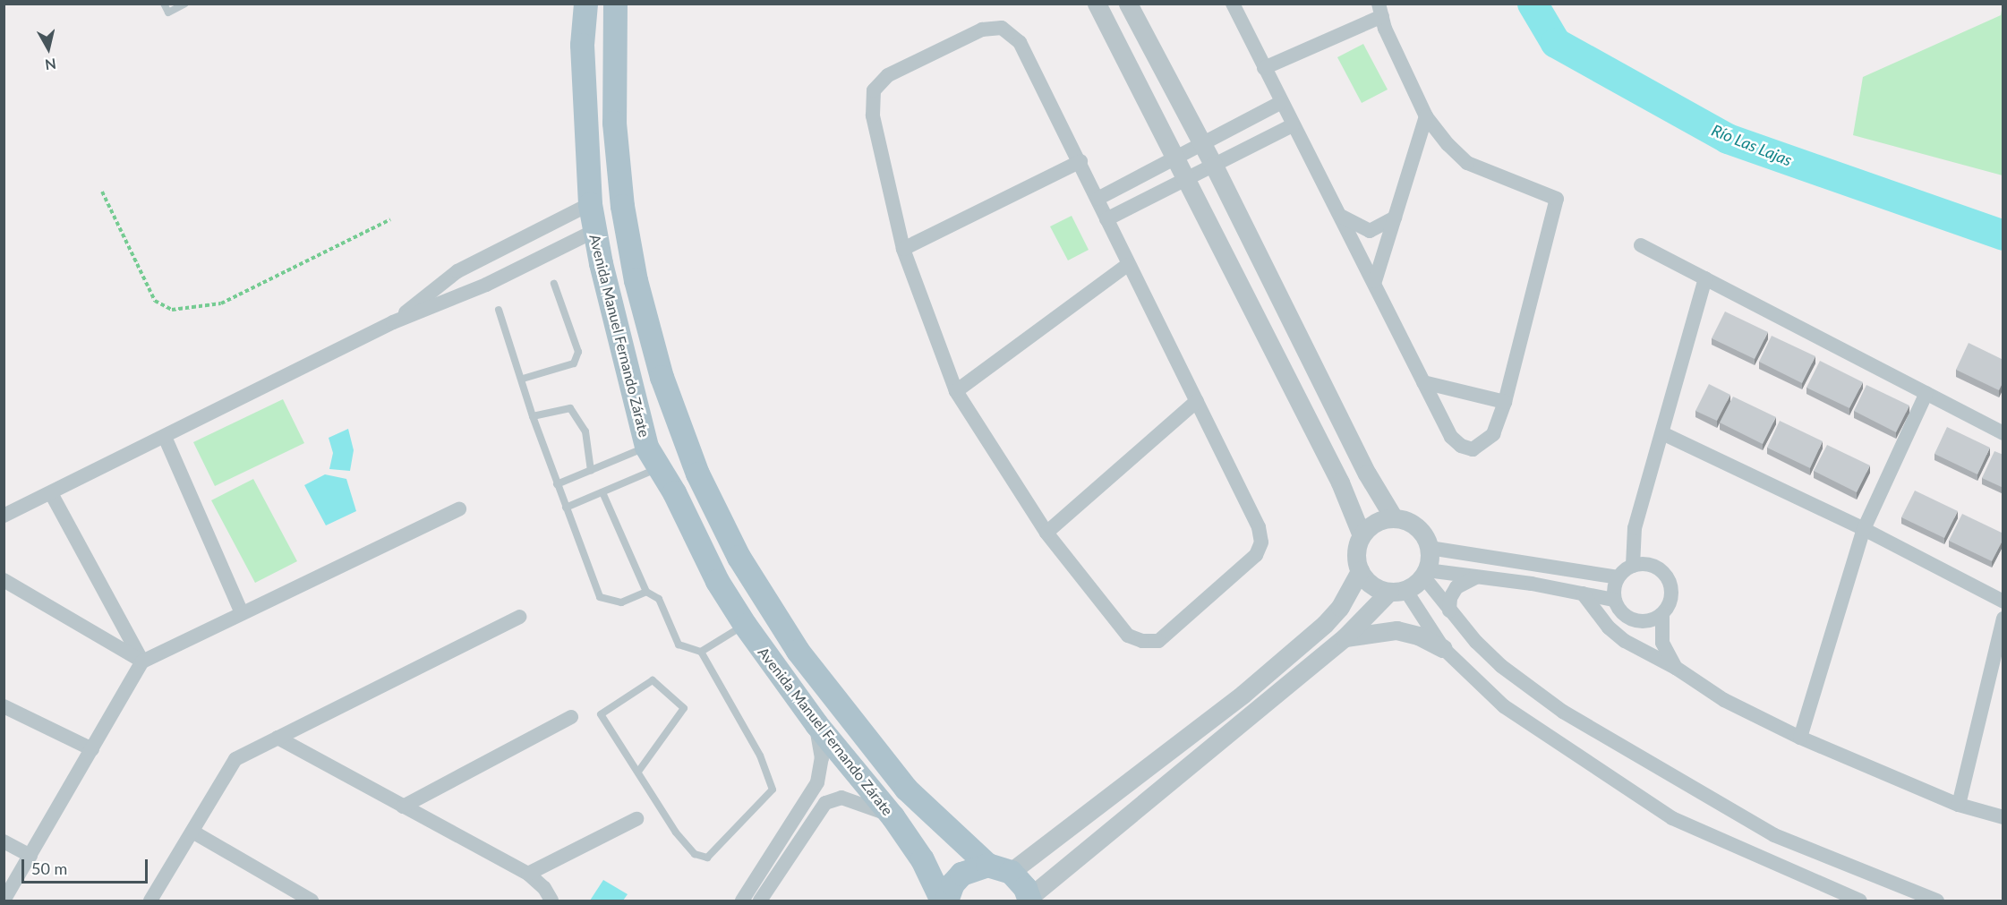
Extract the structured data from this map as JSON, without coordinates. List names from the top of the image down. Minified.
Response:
{"streets":{"main road":["Avenida Manuel Fernando Zárate"]},"water":["Río Las Lajas"],"scale_bar":"50 m","north":"bottom"}
